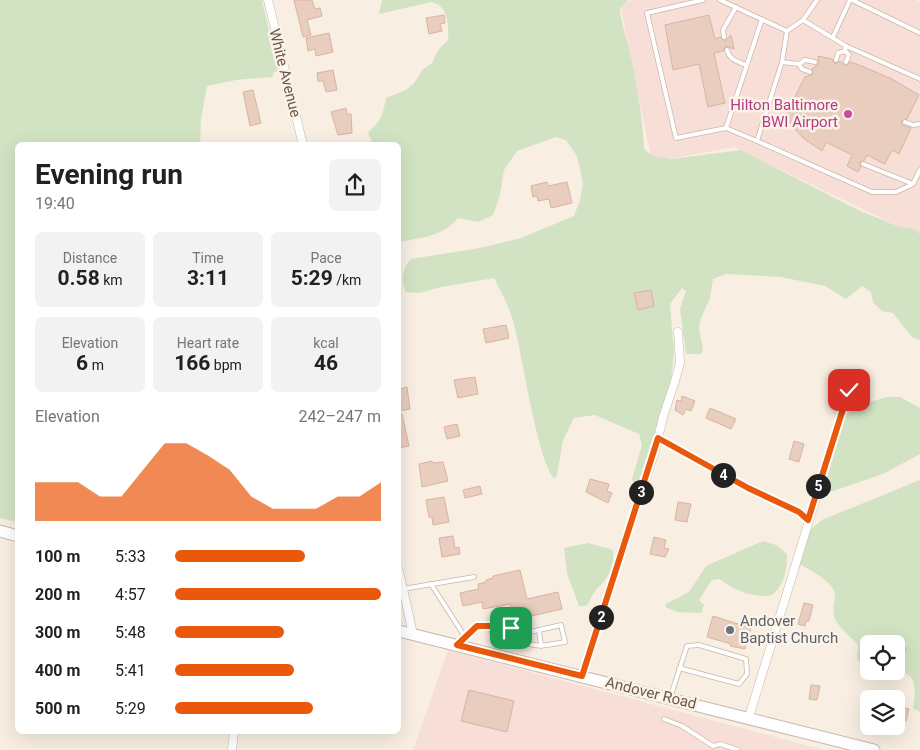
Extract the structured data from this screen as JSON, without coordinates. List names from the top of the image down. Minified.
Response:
{"streets":{"street":["White Avenue","Andover Road"]},"places":["Hilton Baltimore BWI Airport","Andover Baptist Church"],"page":{"heading":["Evening run","19:40"],"stats":[["Distance","0.58 km"],["Time","3:11"],["Pace","5:29 /km"],["Elevation","6 m"],["Heart rate","166 bpm"],["kcal","46"]],"chart":["Elevation","242–247 m"],"pins":["4","5","3","2"],"list":[{"name":"100 m","note":"5:33"},{"name":"200 m","note":"4:57"},{"name":"300 m","note":"5:48"},{"name":"400 m","note":"5:41"},{"name":"500 m","note":"5:29"}]}}
